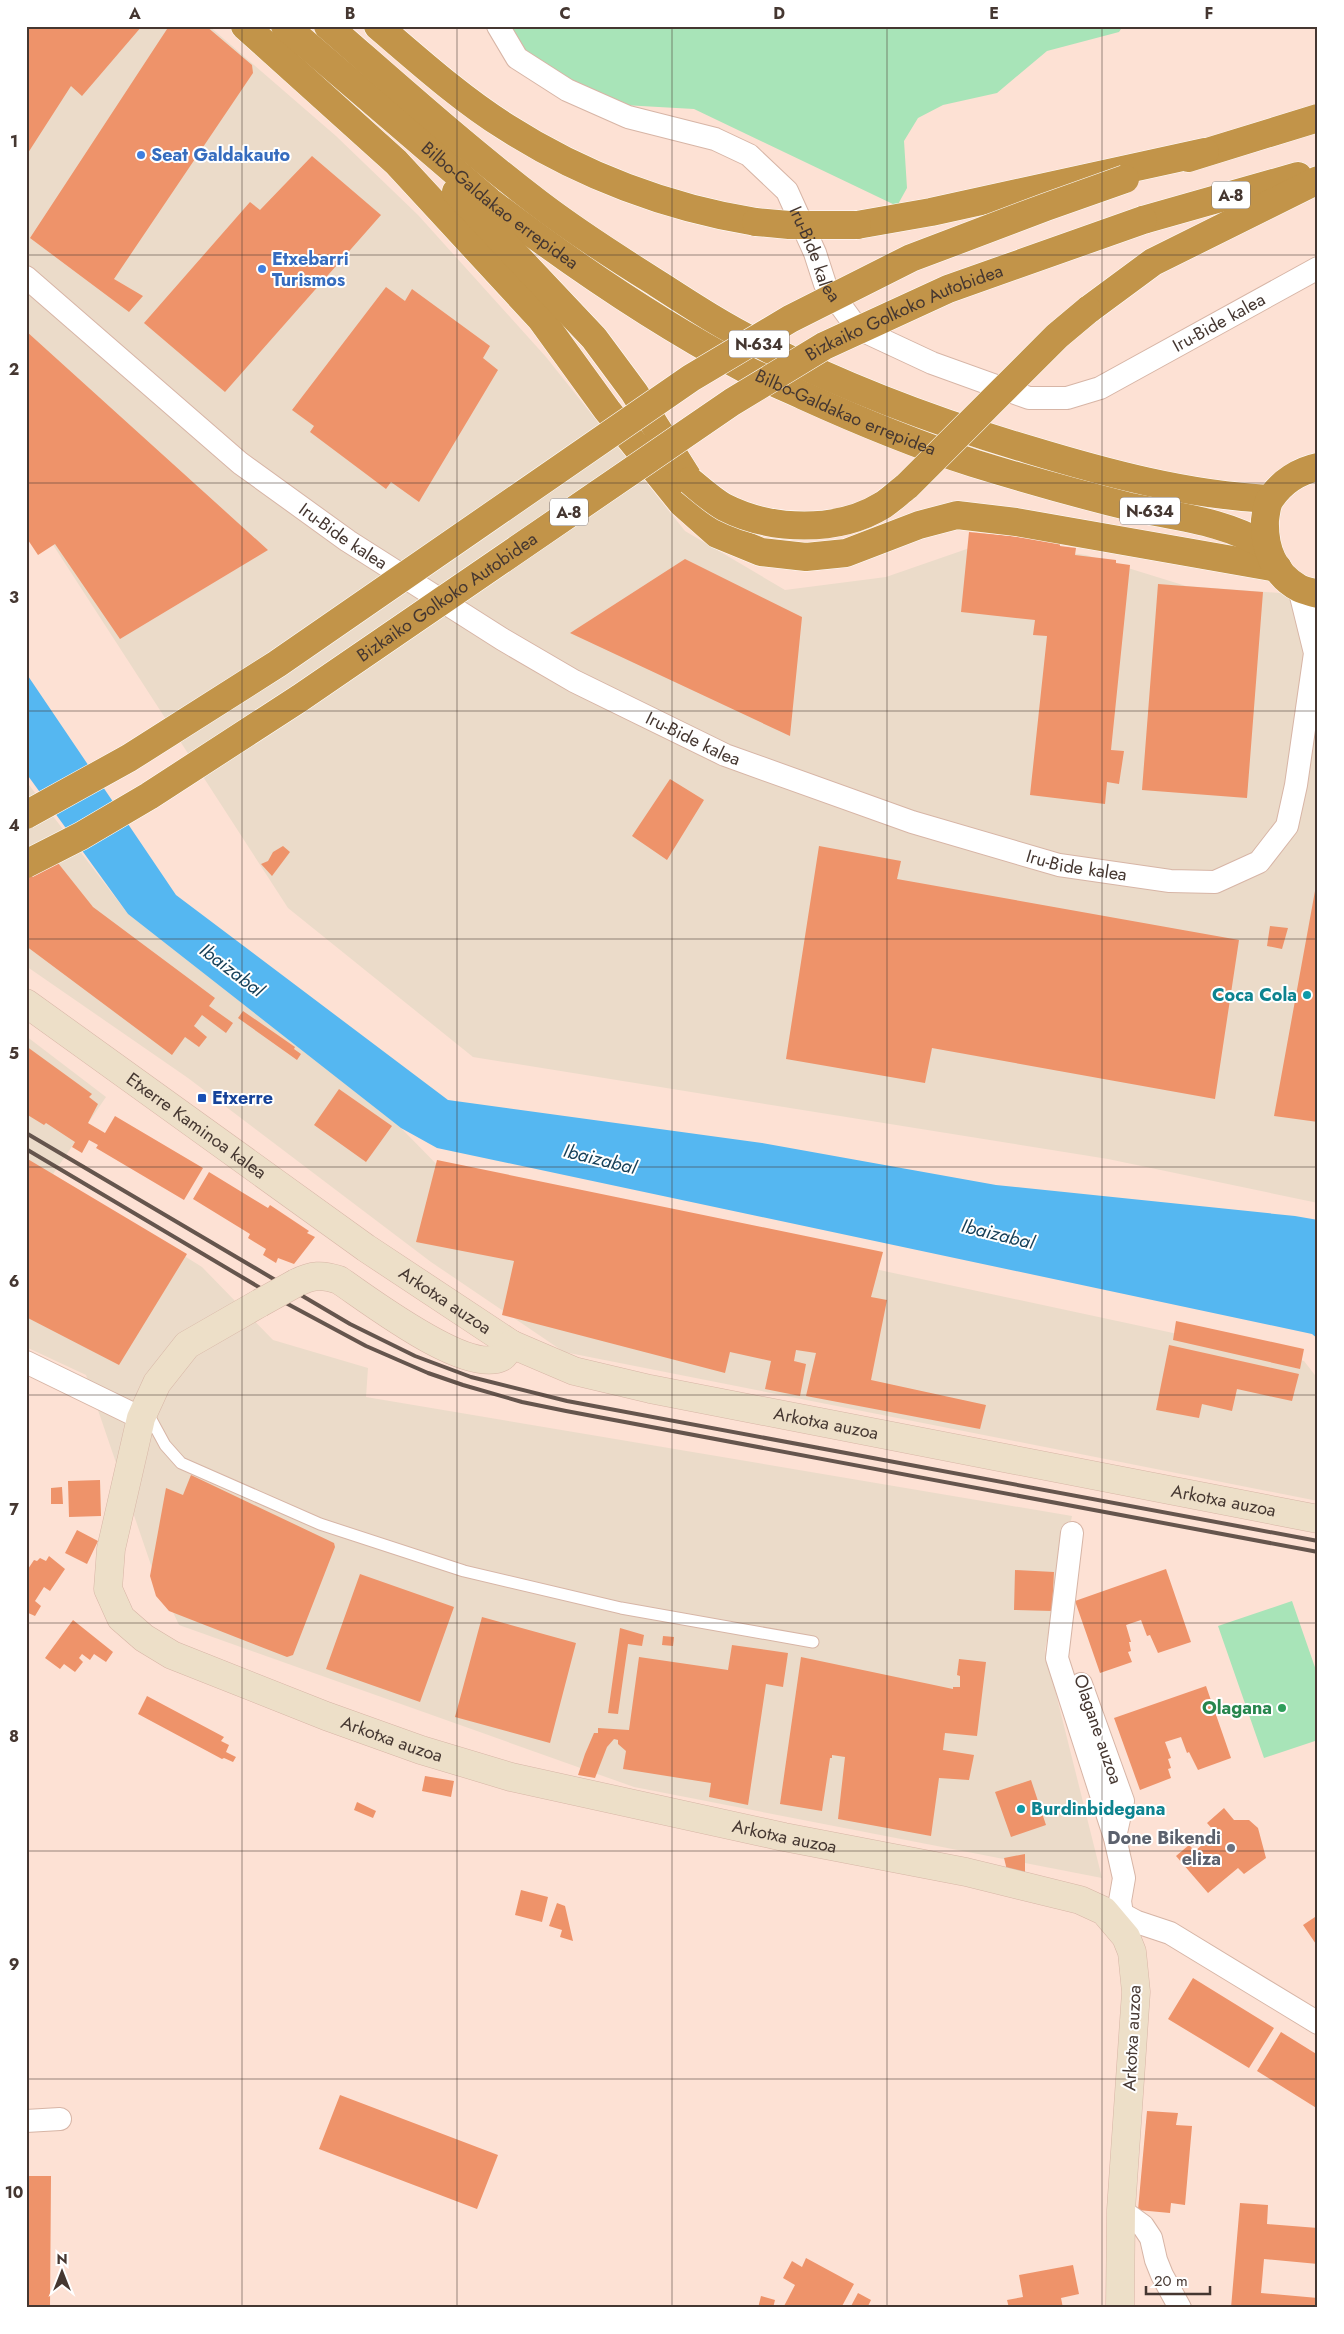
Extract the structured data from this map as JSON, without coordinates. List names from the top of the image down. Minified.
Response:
{"streets":{"highway":["A-8","Bilbo-Galdakao errepidea","Bizkaiko Golkoko Autobidea","N-634"],"street":["Iru-Bide kalea","Etxerre Kaminoa kalea","Arkotxa auzoa"]},"crossings":[["Etxerre Kaminoa kalea","Arkotxa auzoa"]],"water":["Ibaizabal"],"places":{"other":["Seat Galdakauto","Etxebarri Turismos","Coca Cola","Olagana","Burdinbidegana","Done Bikendi eliza"],"transit":["Etxerre"]},"scale_bar":"20 m","north":"top","grid":{"columns":["A","B","C","D","E","F"],"rows":["1","2","3","4","5","6","7","8","9","10"]}}
